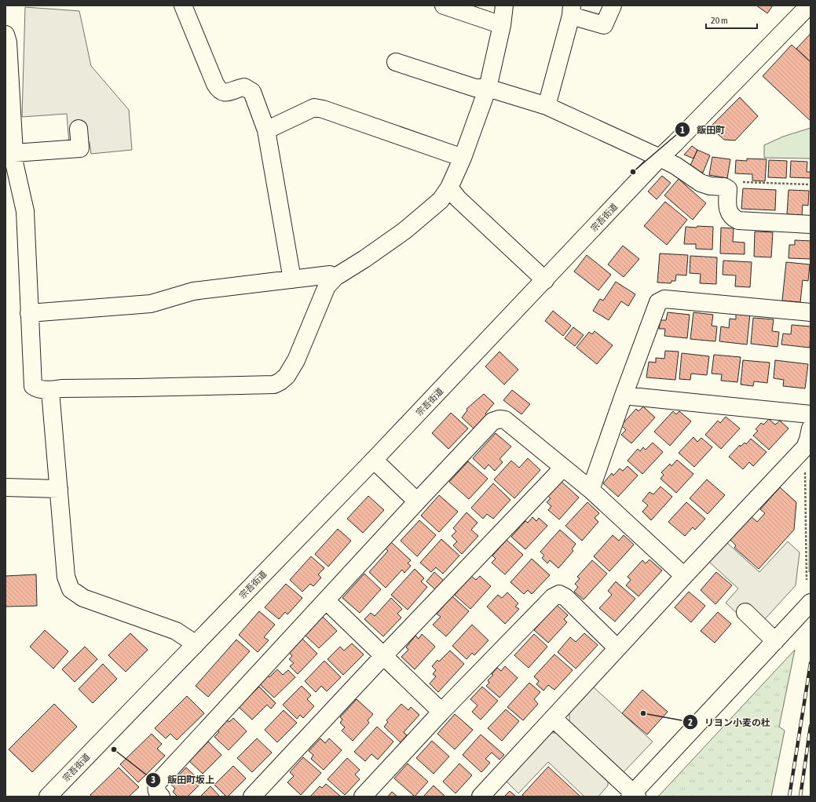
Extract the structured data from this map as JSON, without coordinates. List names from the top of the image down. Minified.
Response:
{"streets":{"main road":["宗吾街道"]},"places":["飯田町","リヨン小麦の杜","飯田町坂上"],"scale_bar":"20 m"}
